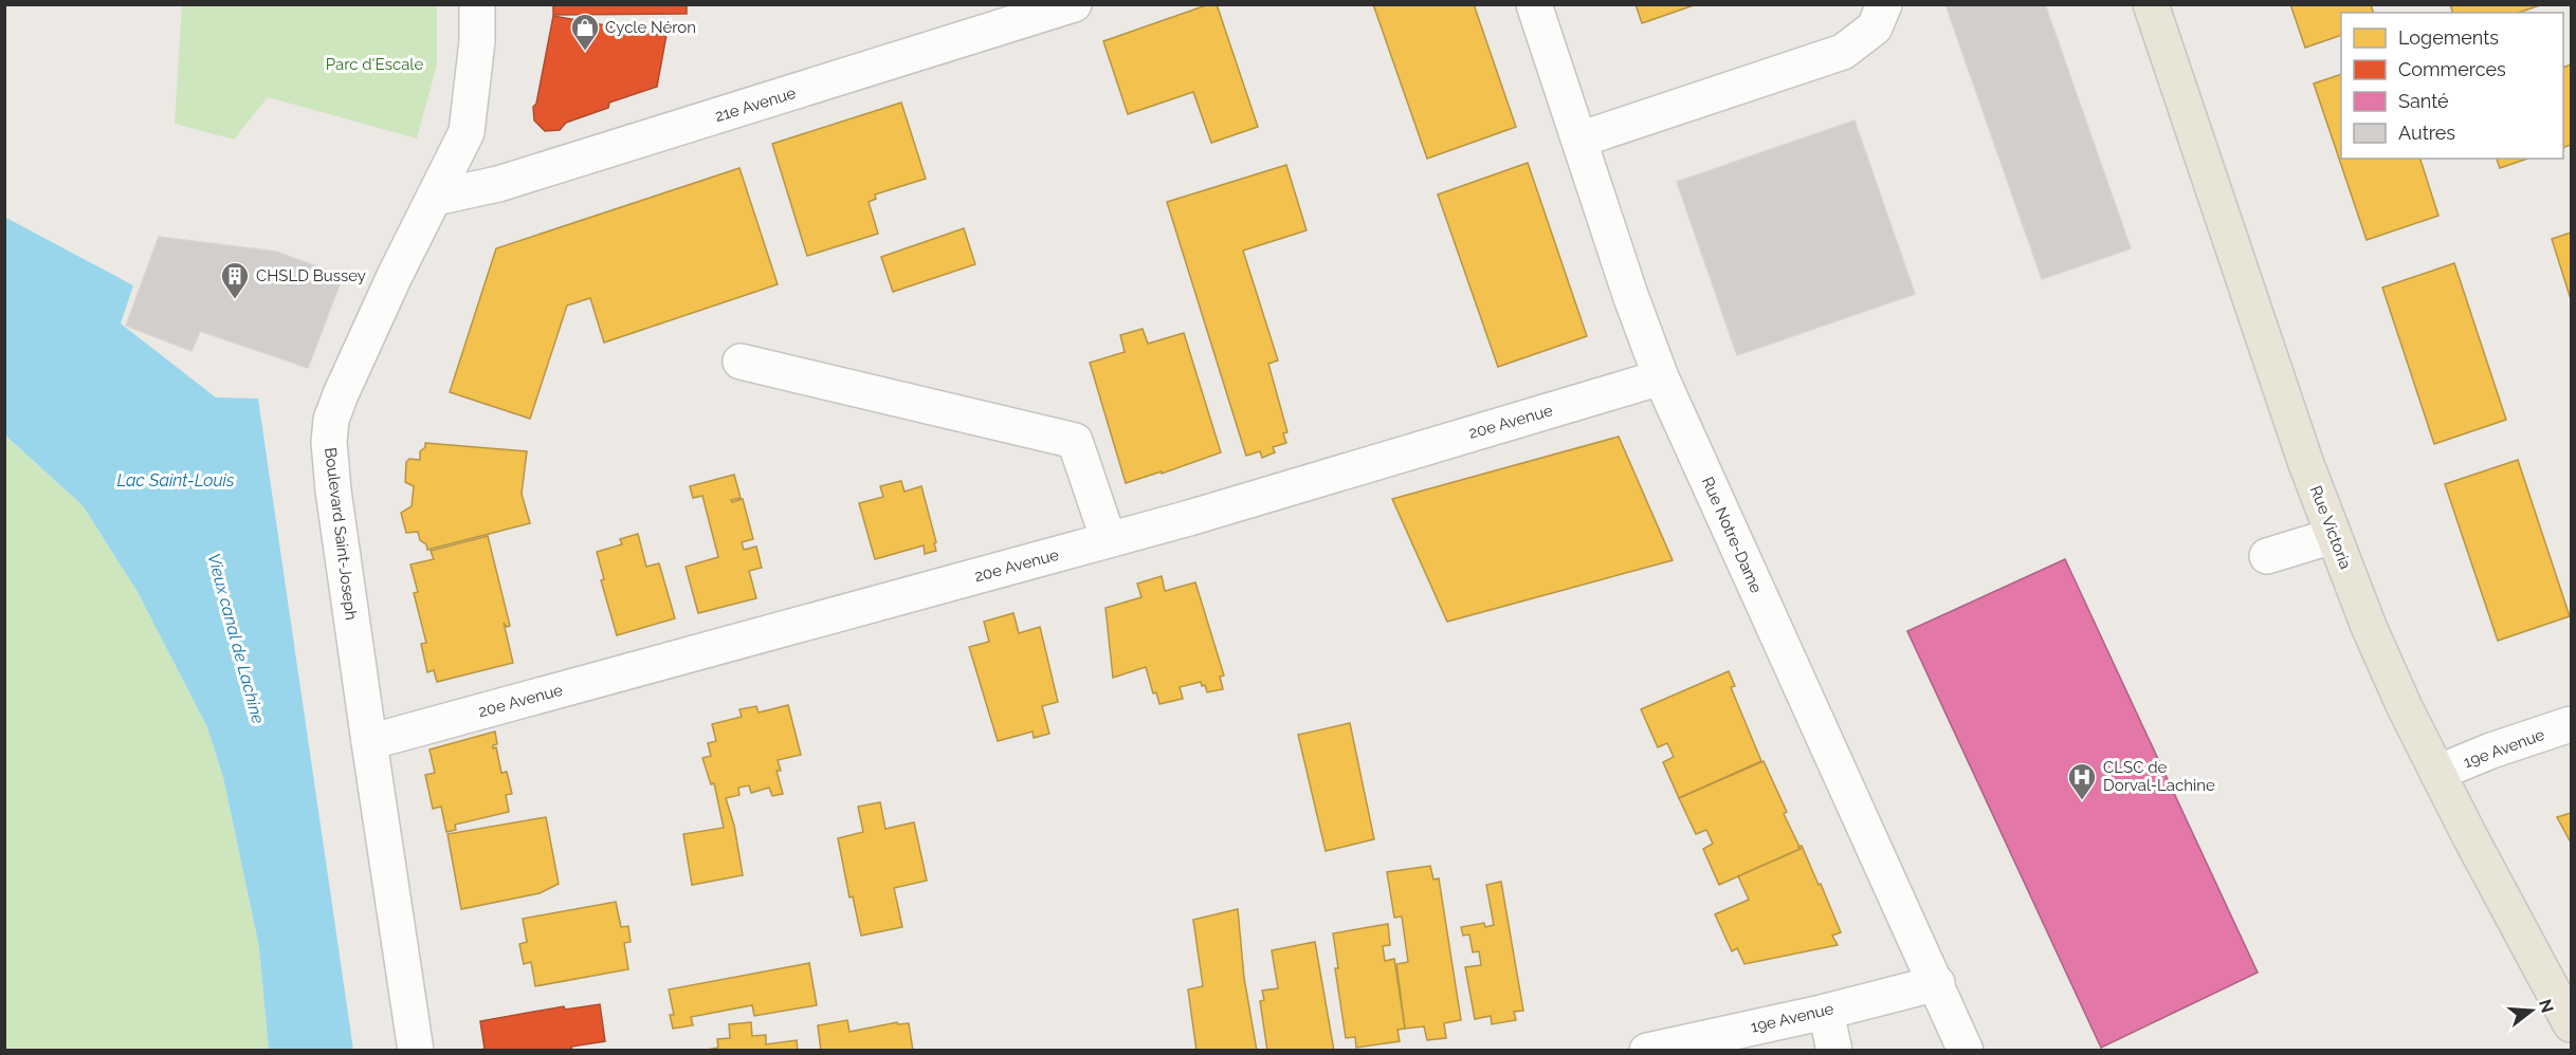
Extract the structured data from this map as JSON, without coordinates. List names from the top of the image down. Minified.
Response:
{"streets":{"main road":["Rue Victoria"],"street":["21e Avenue","20e Avenue","Boulevard Saint-Joseph","Rue Notre-Dame","19e Avenue"]},"crossings":[["21e Avenue","Boulevard Saint-Joseph"],["20e Avenue","Boulevard Saint-Joseph"],["20e Avenue","Rue Notre-Dame"],["Rue Victoria","19e Avenue"],["Rue Notre-Dame","19e Avenue"]],"water":["Lac Saint-Louis","Vieux canal de Lachine"],"parks":["Parc d'Escale"],"places":{"shop":["Cycle Néron"],"building":["CHSLD Bussey"],"hospital":["CLSC de Dorval-Lachine"]},"legend":["Logements","Commerces","Santé","Autres"],"north":"right"}
